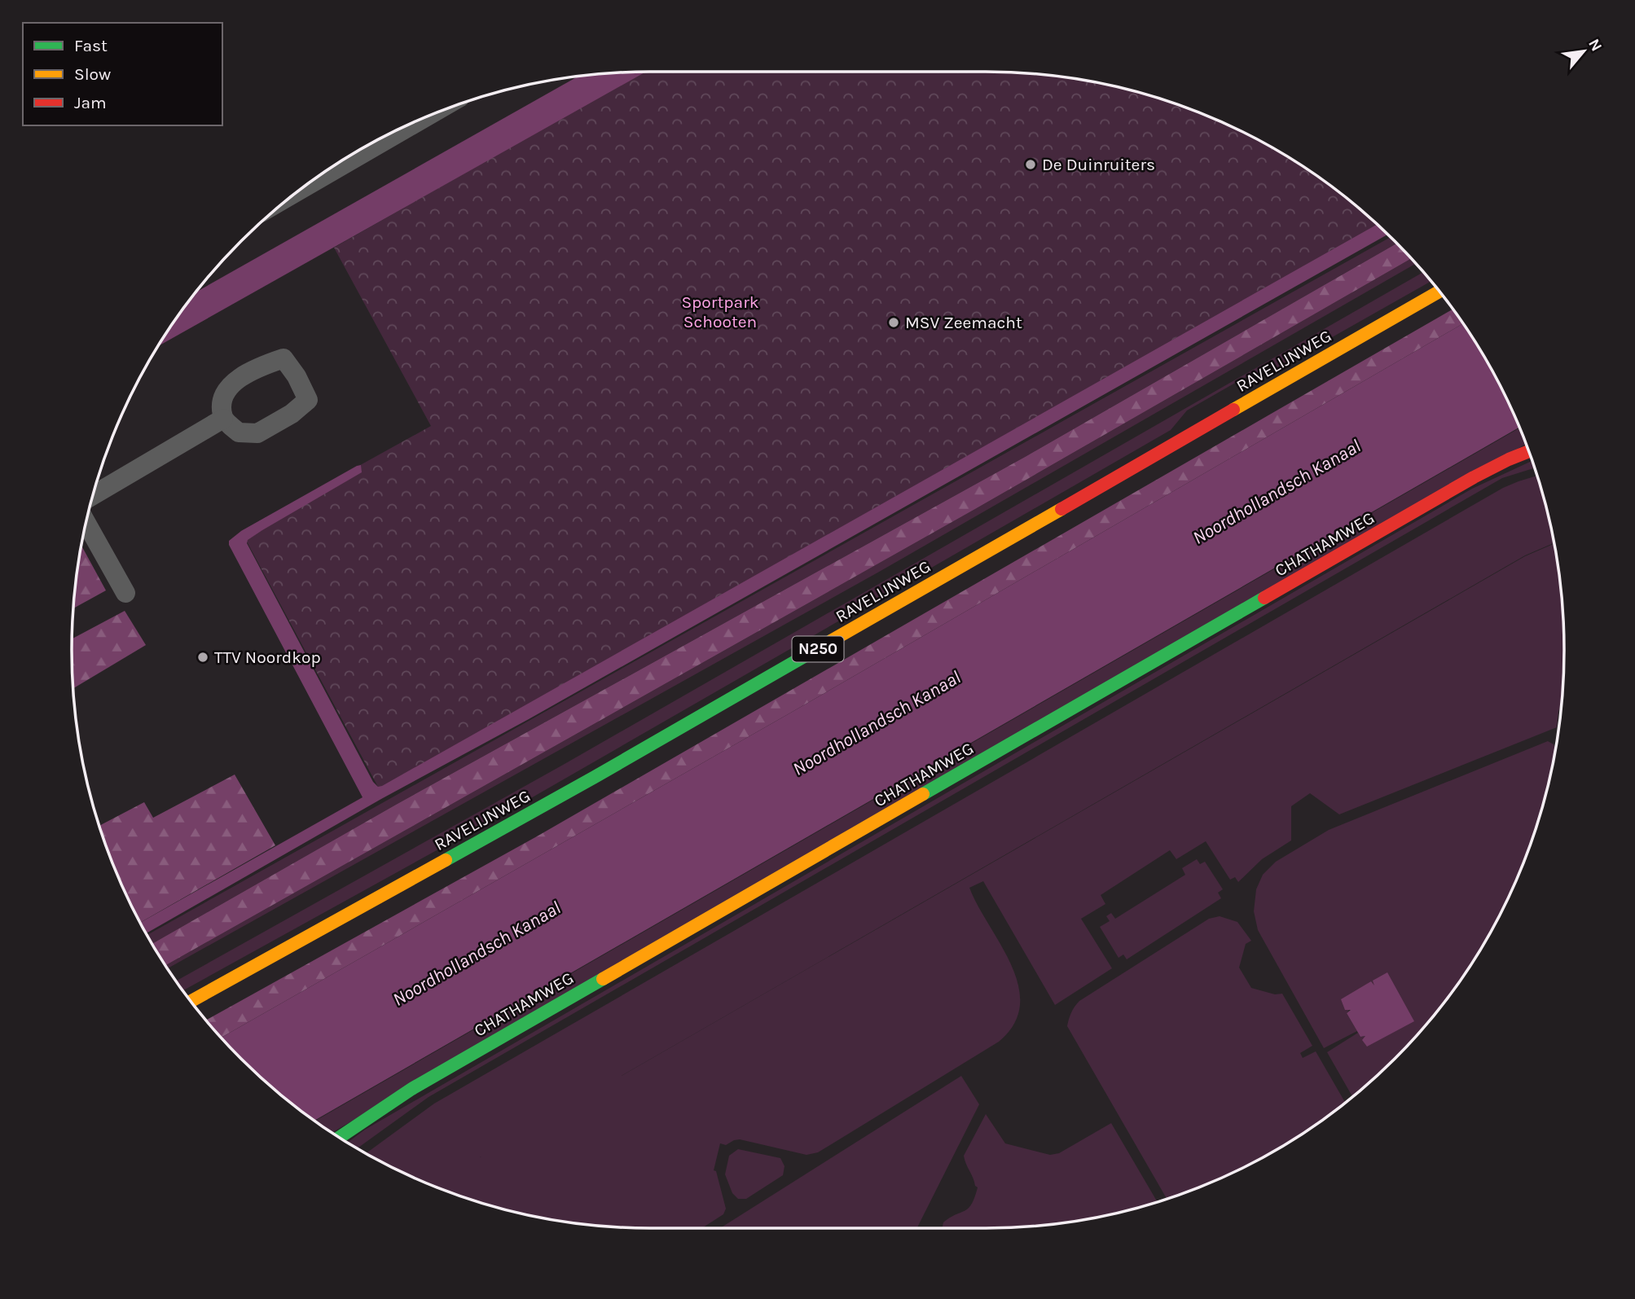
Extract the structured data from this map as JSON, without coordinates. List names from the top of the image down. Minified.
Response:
{"streets":{"main road":["RAVELIJNWEG","CHATHAMWEG","N250"]},"water":["Noordhollandsch Kanaal"],"parks":["Sportpark Schooten"],"places":["De Duinruiters","MSV Zeemacht","TTV Noordkop"],"legend":["Fast","Slow","Jam"],"north":"top right"}
